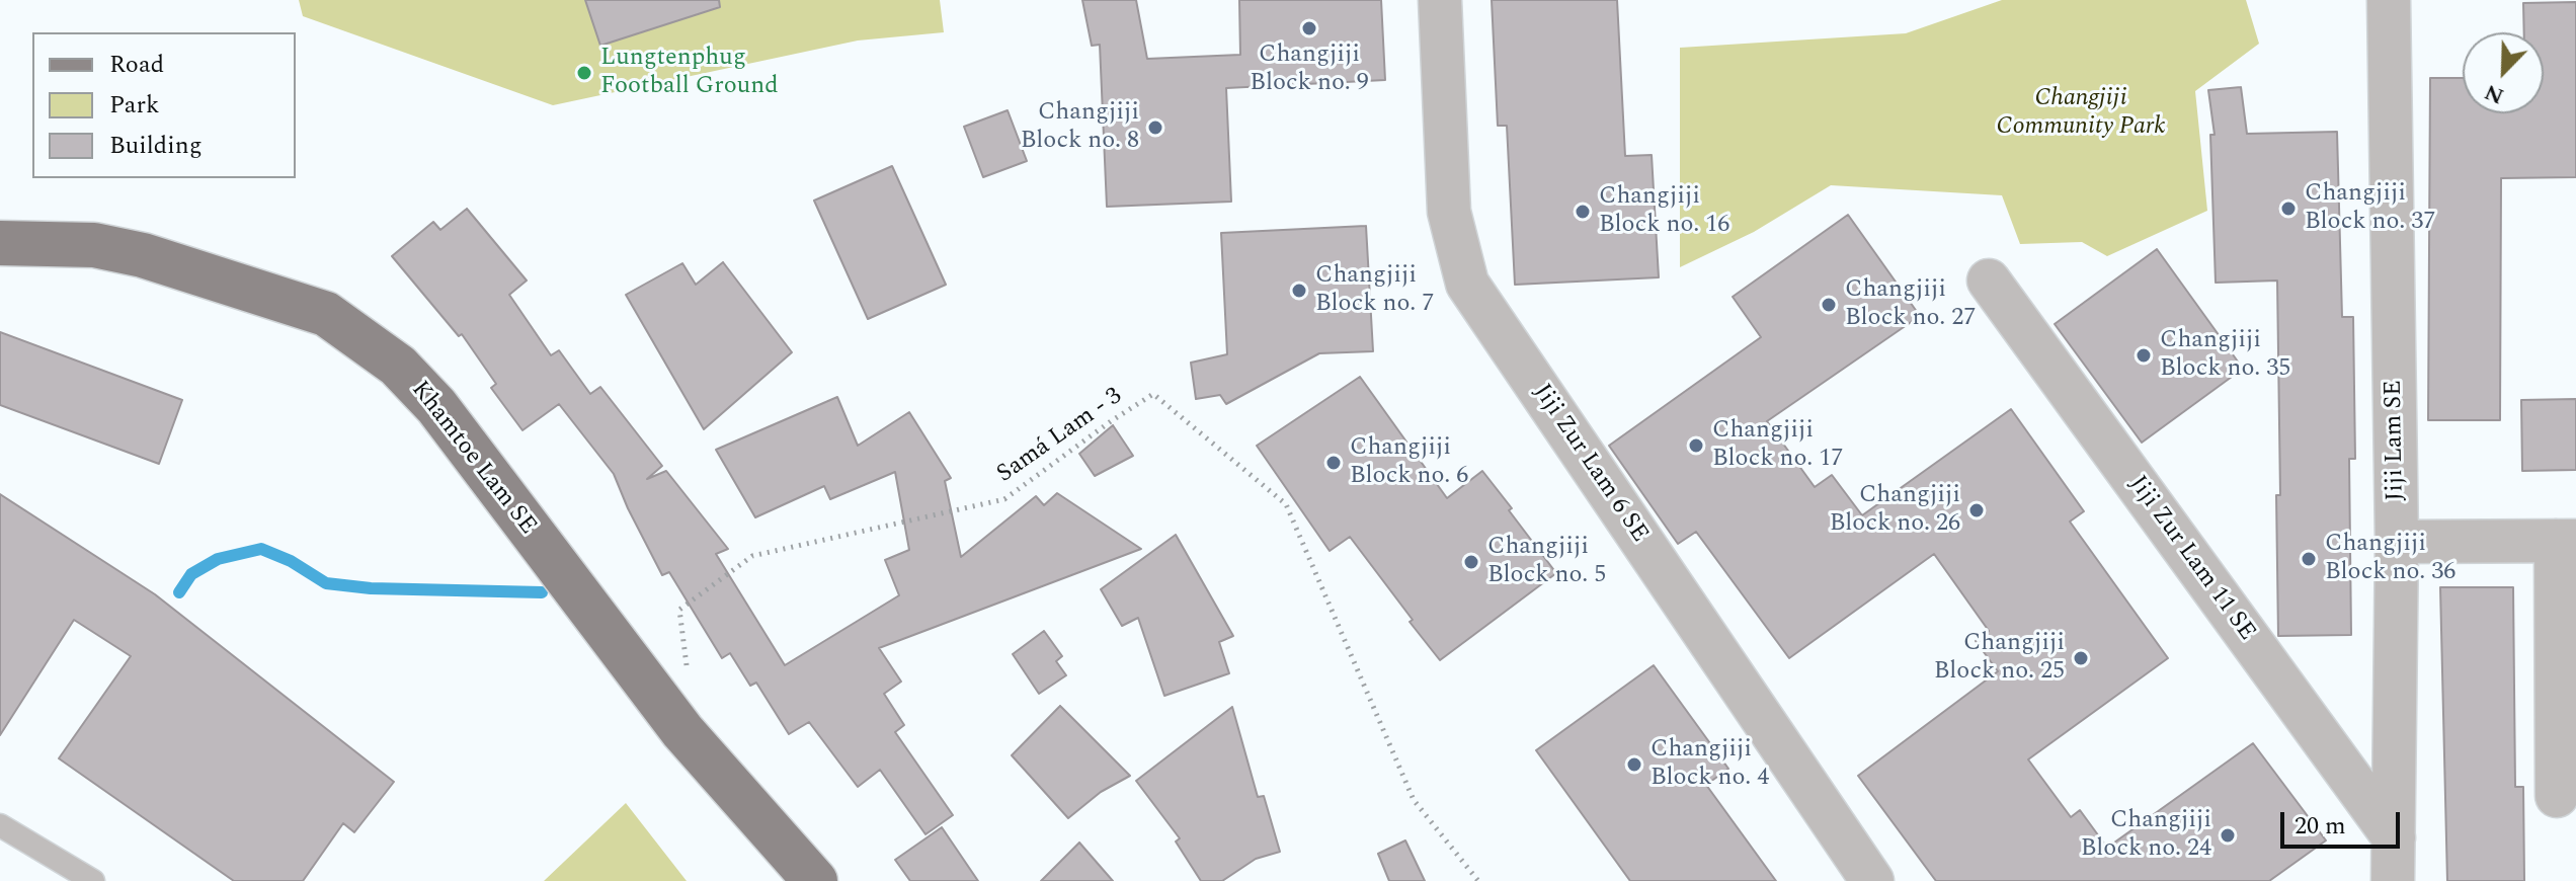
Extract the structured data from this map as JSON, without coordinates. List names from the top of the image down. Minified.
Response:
{"streets":{"main road":["Khamtoe Lam SE"],"street":["Jiji Lam SE","Jiji Zur Lam 6 SE","Jiji Zur Lam 11 SE"],"path":["Samá Lam - 3"]},"crossings":[["Samá Lam - 3","Khamtoe Lam SE"],["Jiji Lam SE","Jiji Zur Lam 11 SE"]],"parks":["Changjiji Community Park"],"places":["Changjiji Block no. 9","Lungtenphug Football Ground","Changjiji Block no. 8","Changjiji Block no. 37","Changjiji Block no. 16","Changjiji Block no. 7","Changjiji Block no. 27","Changjiji Block no. 35","Changjiji Block no. 17","Changjiji Block no. 6","Changjiji Block no. 26","Changjiji Block no. 36","Changjiji Block no. 5","Changjiji Block no. 25","Changjiji Block no. 4","Changjiji Block no. 24"],"legend":["Road","Park","Building"],"scale_bar":"20 m","north":"bottom left"}
